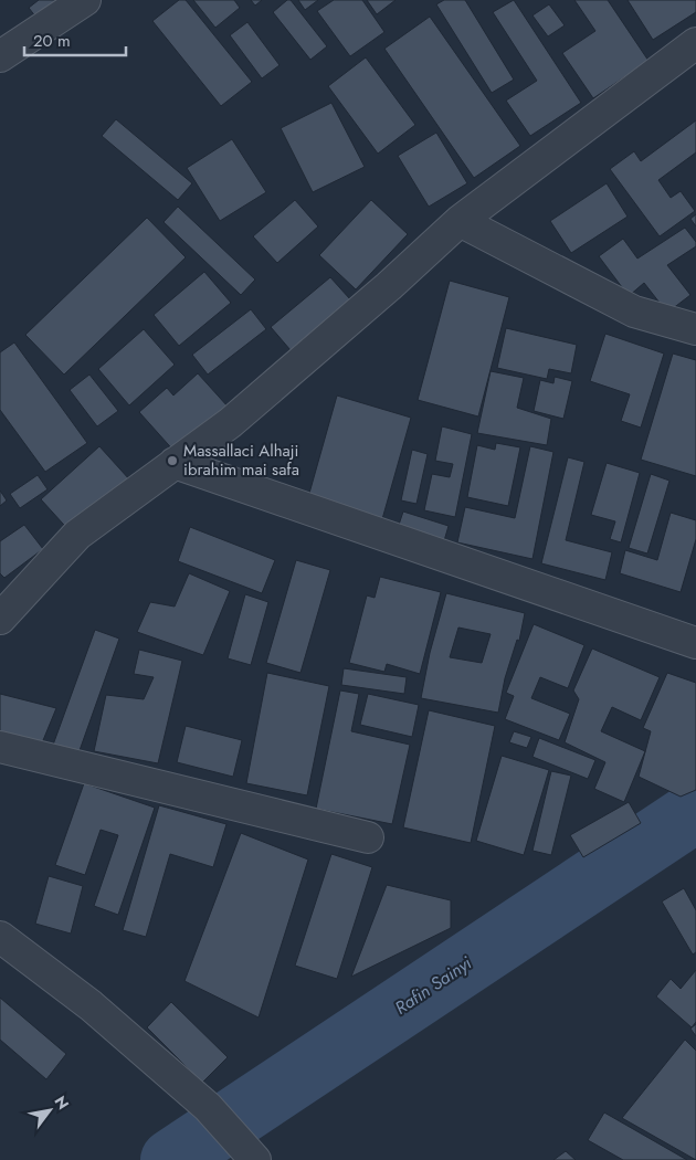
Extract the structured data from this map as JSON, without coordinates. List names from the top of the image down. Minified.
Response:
{"water":["Rafin Sainyi"],"places":["Massallaci Alhaji ibrahim mai safa"],"scale_bar":"20 m","north":"top right"}
